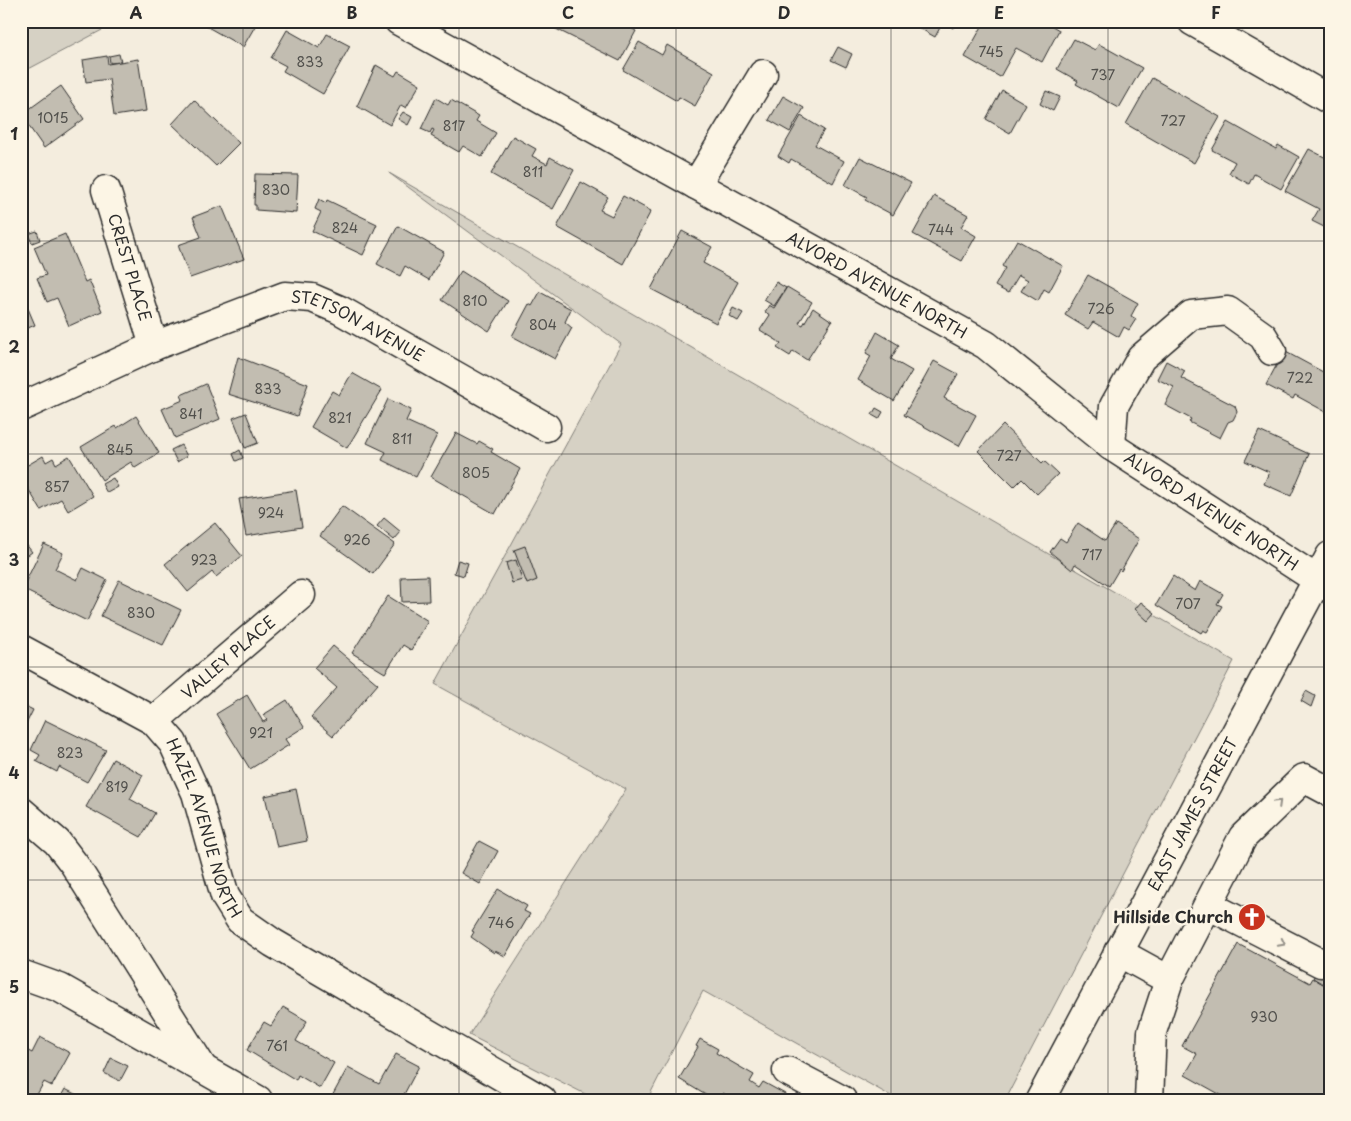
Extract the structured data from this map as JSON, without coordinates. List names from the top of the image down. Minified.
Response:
{"streets":{"street":["CREST PLACE","ALVORD AVENUE NORTH","STETSON AVENUE","VALLEY PLACE","EAST JAMES STREET","HAZEL AVENUE NORTH"]},"crossings":[["CREST PLACE","STETSON AVENUE"],["ALVORD AVENUE NORTH","EAST JAMES STREET"],["VALLEY PLACE","HAZEL AVENUE NORTH"]],"places":{"church":["Hillside Church"]},"house_numbers":["745","833","737","1015","727","817","811","830","824","744","810","726","804","722","833","841","821","811","845","727","805","857","924","926","717","923","707","830","921","823","819","746","930","761"],"grid":{"columns":["A","B","C","D","E","F"],"rows":["1","2","3","4","5"]}}
